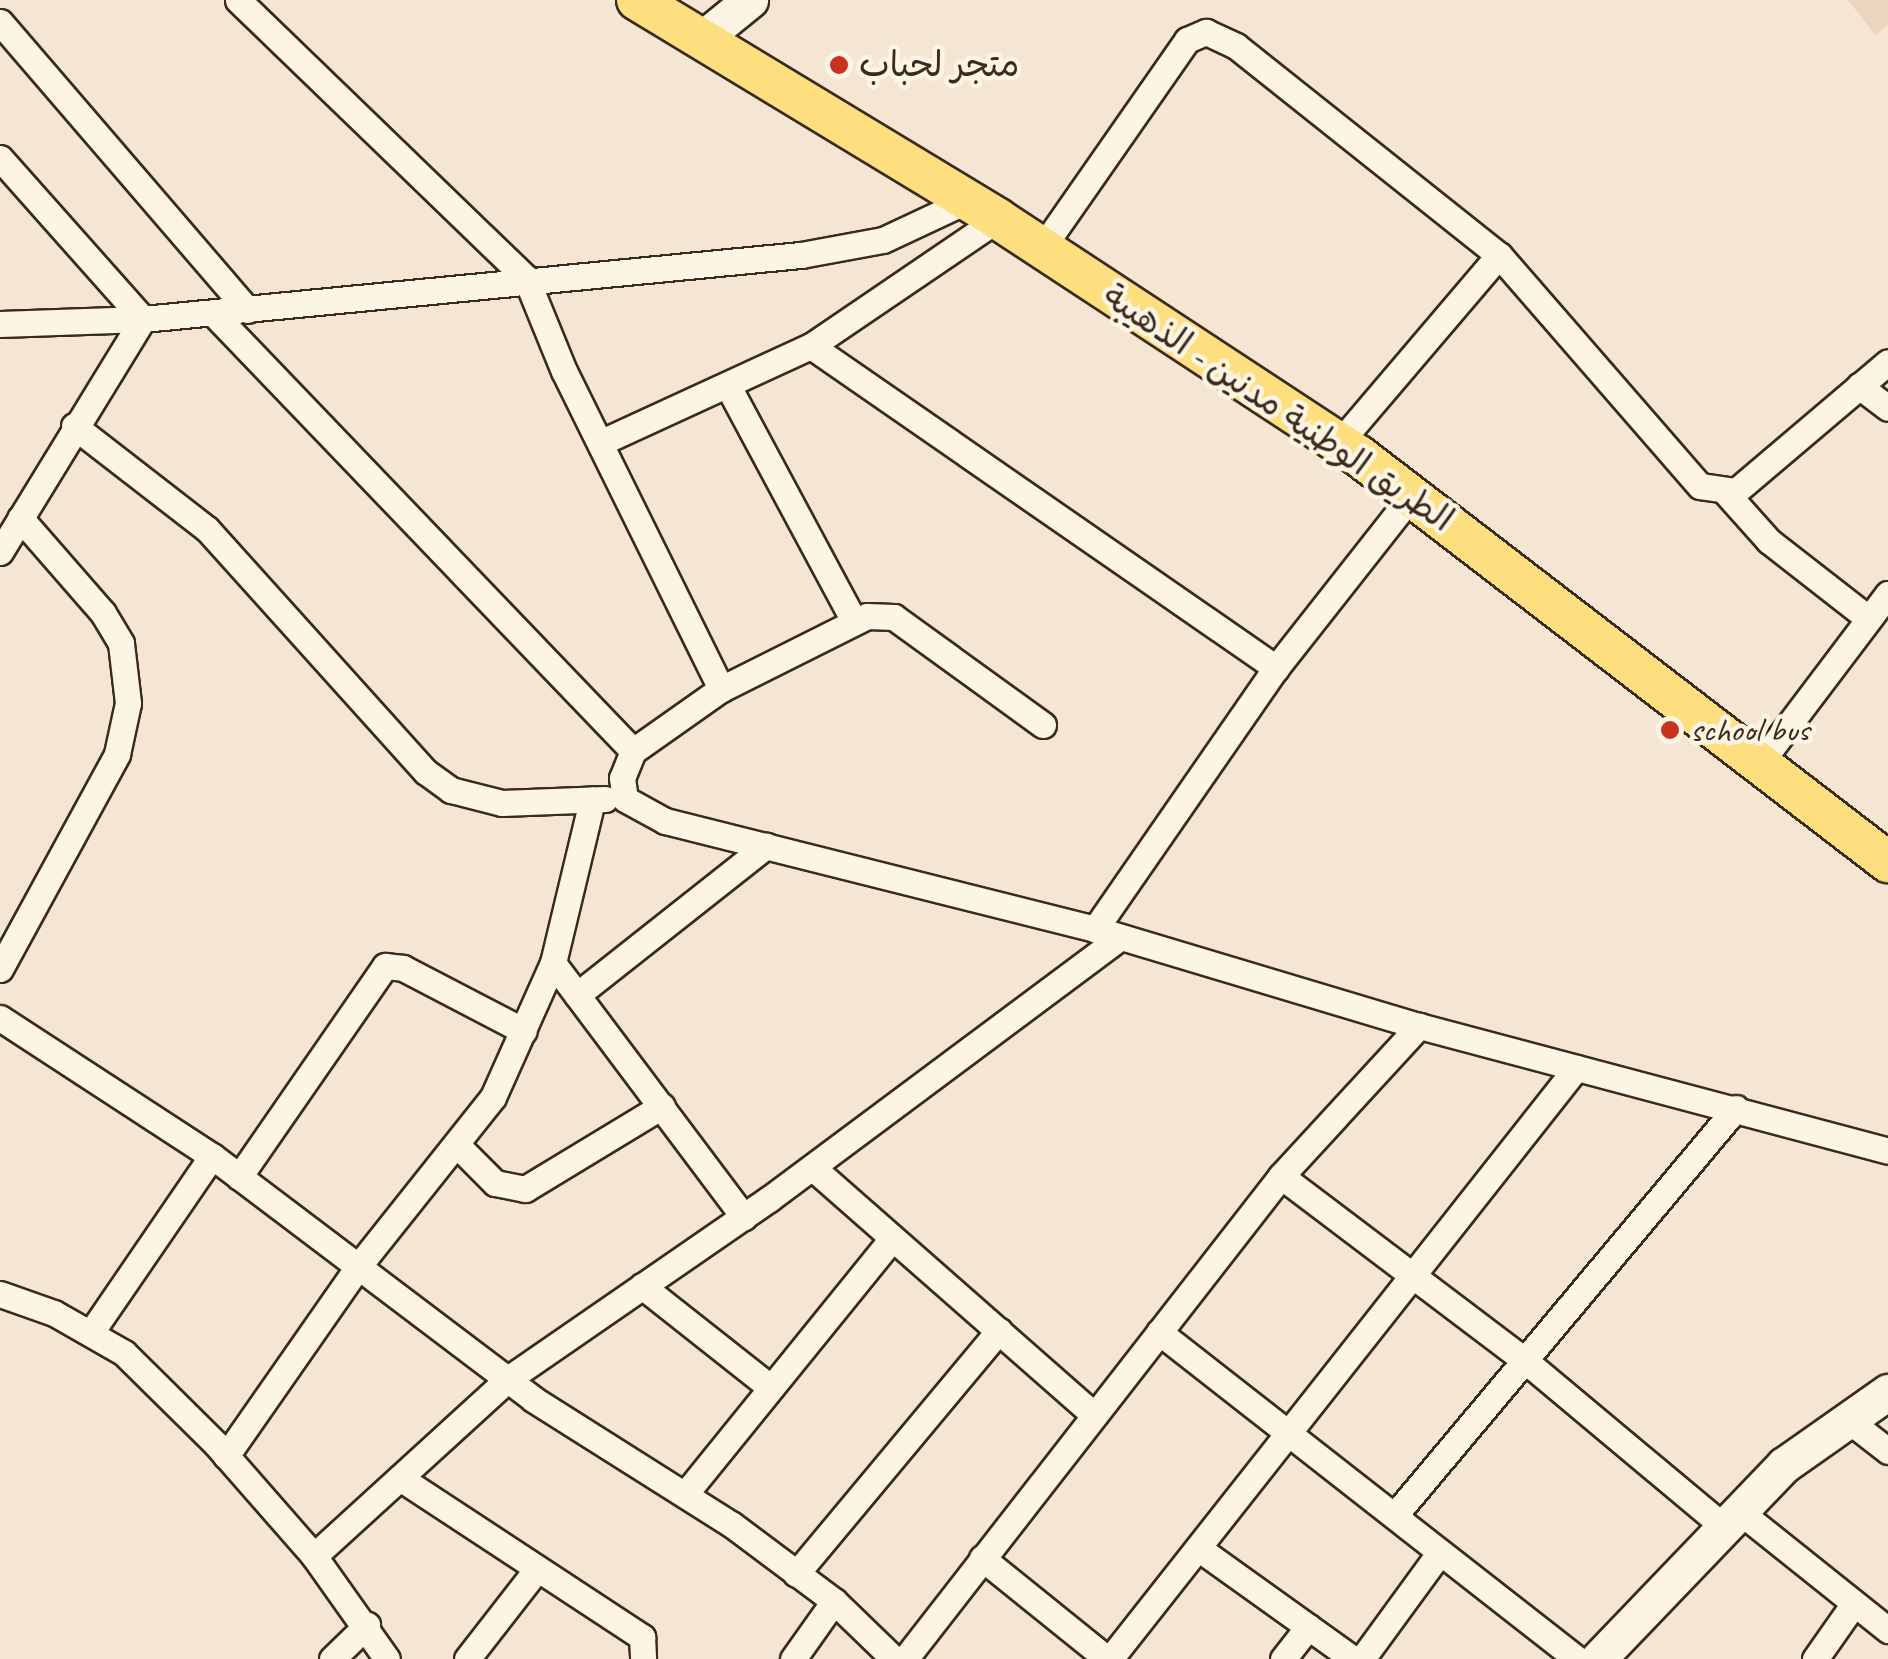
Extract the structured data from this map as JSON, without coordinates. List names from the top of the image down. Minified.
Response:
{"streets":{"main road":["الطريق الوطنية مدنين - الذهيبة"]},"places":["متجر لحباب","school bus"]}
